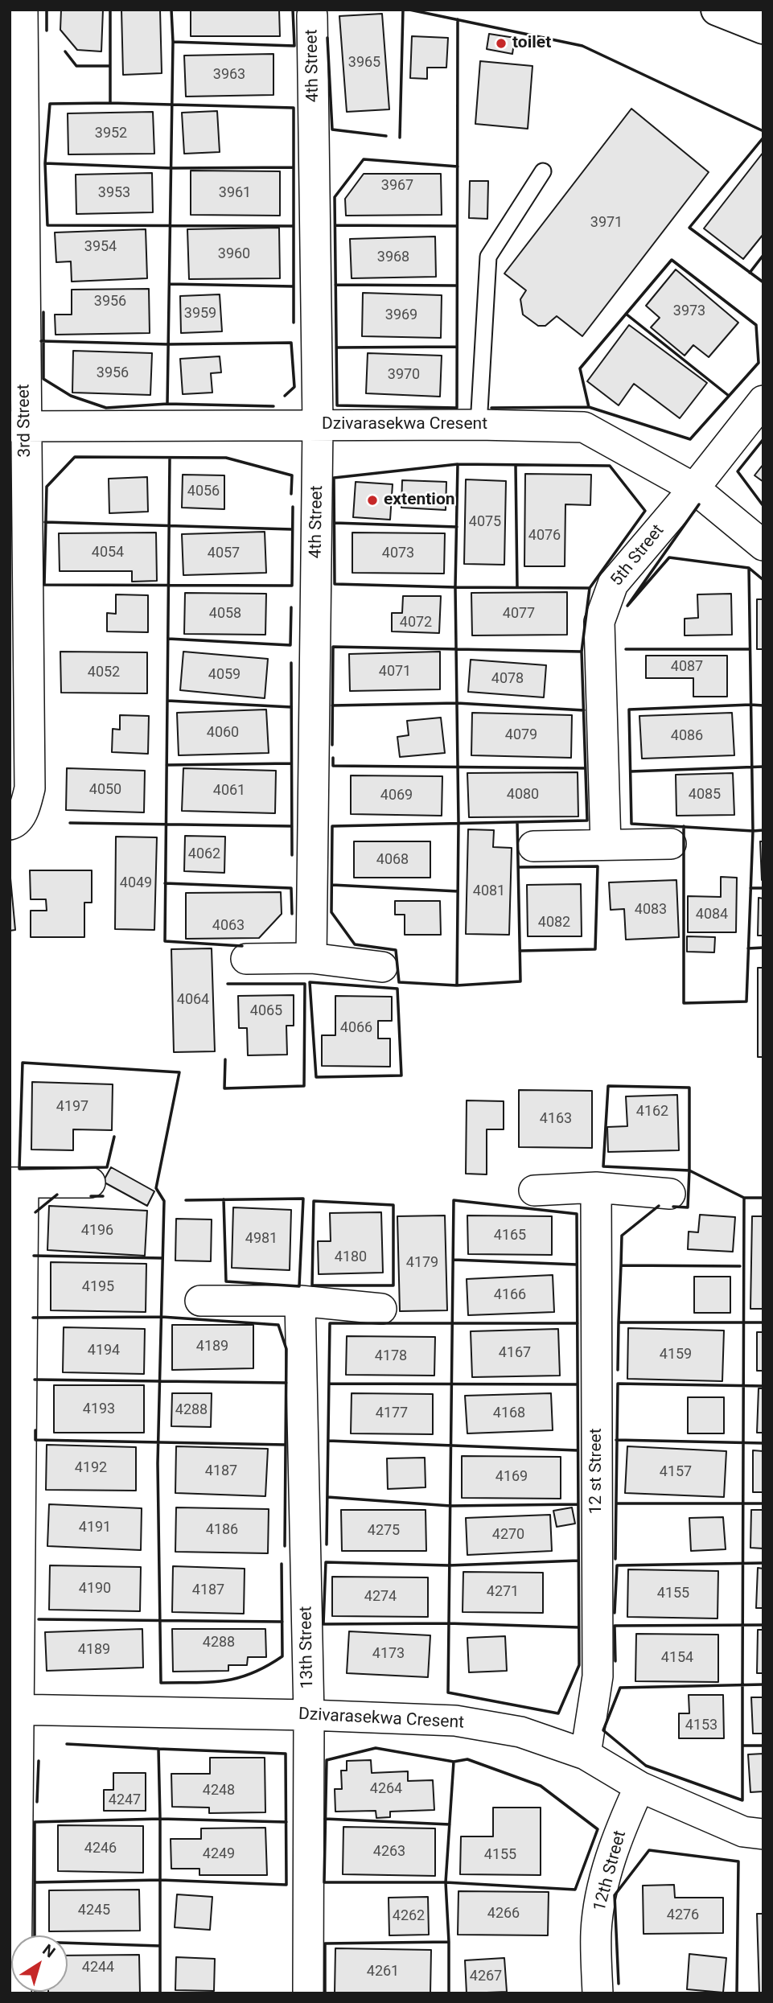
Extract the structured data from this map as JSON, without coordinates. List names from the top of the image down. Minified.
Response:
{"streets":{"street":["4th Street","3rd Street","Dzivarasekwa Cresent","5th Street","12 st Street","13th Street","12th Street"]},"crossings":[["4th Street","Dzivarasekwa Cresent"],["3rd Street","Dzivarasekwa Cresent"],["Dzivarasekwa Cresent","5th Street"],["Dzivarasekwa Cresent","12 st Street"],["Dzivarasekwa Cresent","13th Street"],["Dzivarasekwa Cresent","12th Street"]],"places":["toilet","extention"],"house_numbers":["3965","3963","3952","3967","3953","3961","3971","3954","3960","3968","3956","3973","3959","3969","3956","3970","4056","4075","4076","4054","4057","4073","4058","4077","4072","4087","4071","4052","4059","4078","4060","4079","4086","4050","4061","4080","4085","4069","4062","4068","4049","4081","4083","4084","4082","4063","4064","4065","4066","4197","4162","4163","4196","4165","4981","4180","4179","4195","4166","4189","4194","4167","4159","4178","4193","4288","4177","4168","4192","4187","4157","4169","4191","4186","4275","4270","4190","4187","4271","4155","4274","4288","4189","4173","4154","4153","4264","4248","4247","4246","4263","4249","4155","4245","4266","4276","4262","4244","4261","4267"],"north":"top right"}
